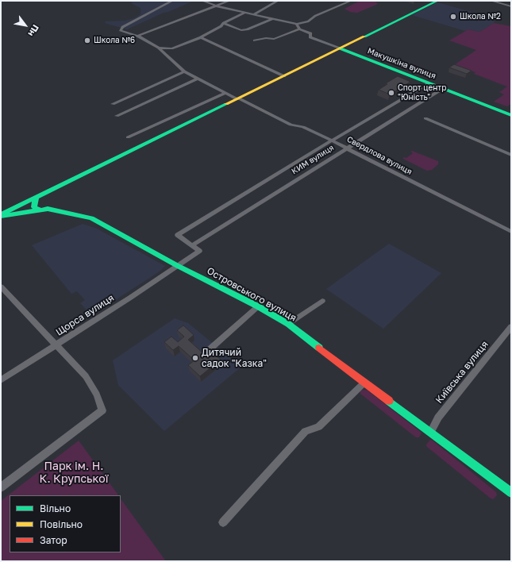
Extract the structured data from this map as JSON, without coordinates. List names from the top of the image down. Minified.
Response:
{"streets":{"main road":["Макушкіна вулиця","Островського вулиця"],"street":["Свердлова вулиця","КИМ вулиця","Щорса вулиця","Київська вулиця"]},"crossings":[["Макушкіна вулиця","КИМ вулиця"],["Свердлова вулиця","КИМ вулиця"],["КИМ вулиця","Щорса вулиця"],["Островського вулиця","Щорса вулиця"],["Островського вулиця","Київська вулиця"]],"parks":["Парк ім. Н. К. Крупської"],"places":["Школа №2","Школа №6","Спорт центр \"Юність\"","Дитячий садок \"Казка\""],"legend":["Вільно","Повільно","Затор"],"north":"bottom right"}
